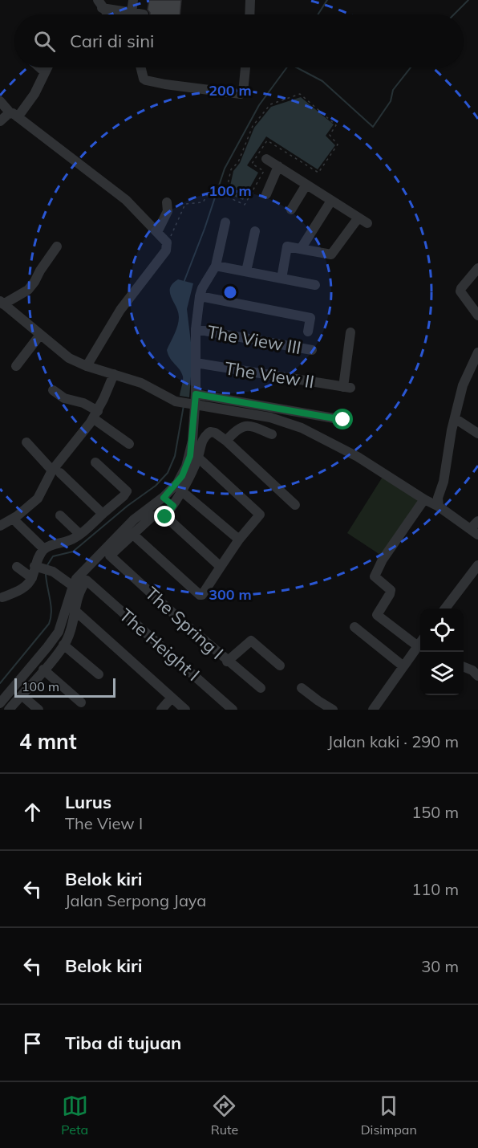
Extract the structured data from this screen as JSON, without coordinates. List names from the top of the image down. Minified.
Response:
{"streets":{"street":["The View III","The View II","The Spring I","The Height I"]},"scale_bar":"100 m","page":{"search":"Cari di sini","scale":"100 m","heading":["4 mnt","Jalan kaki · 290 m"],"list":[["Lurus","The View I","150 m"],["Belok kiri","Jalan Serpong Jaya","110 m"],["Belok kiri","30 m"],"Tiba di tujuan"],"nav":["Peta","Rute","Disimpan"]},"rings":["200 m","100 m","300 m"]}
